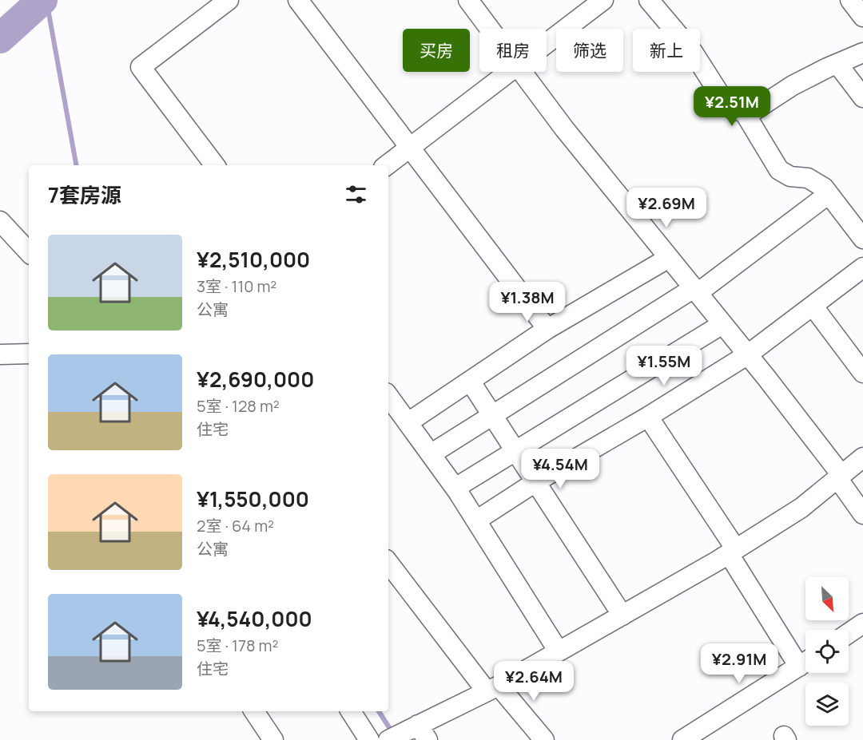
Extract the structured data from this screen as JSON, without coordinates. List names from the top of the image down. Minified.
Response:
{"north":"bottom right","page":{"chip":["买房","租房","筛选","新上"],"price":["¥2.51M","¥2.69M","¥1.38M","¥1.55M","¥4.54M","¥2.91M","¥2.64M"],"heading":"7套房源","list":[{"name":"¥2,510,000","note":"3室 · 110 m² · 公寓"},{"name":"¥2,690,000","note":"5室 · 128 m² · 住宅"},{"name":"¥1,550,000","note":"2室 · 64 m² · 公寓"},{"name":"¥4,540,000","note":"5室 · 178 m² · 住宅"}]}}
